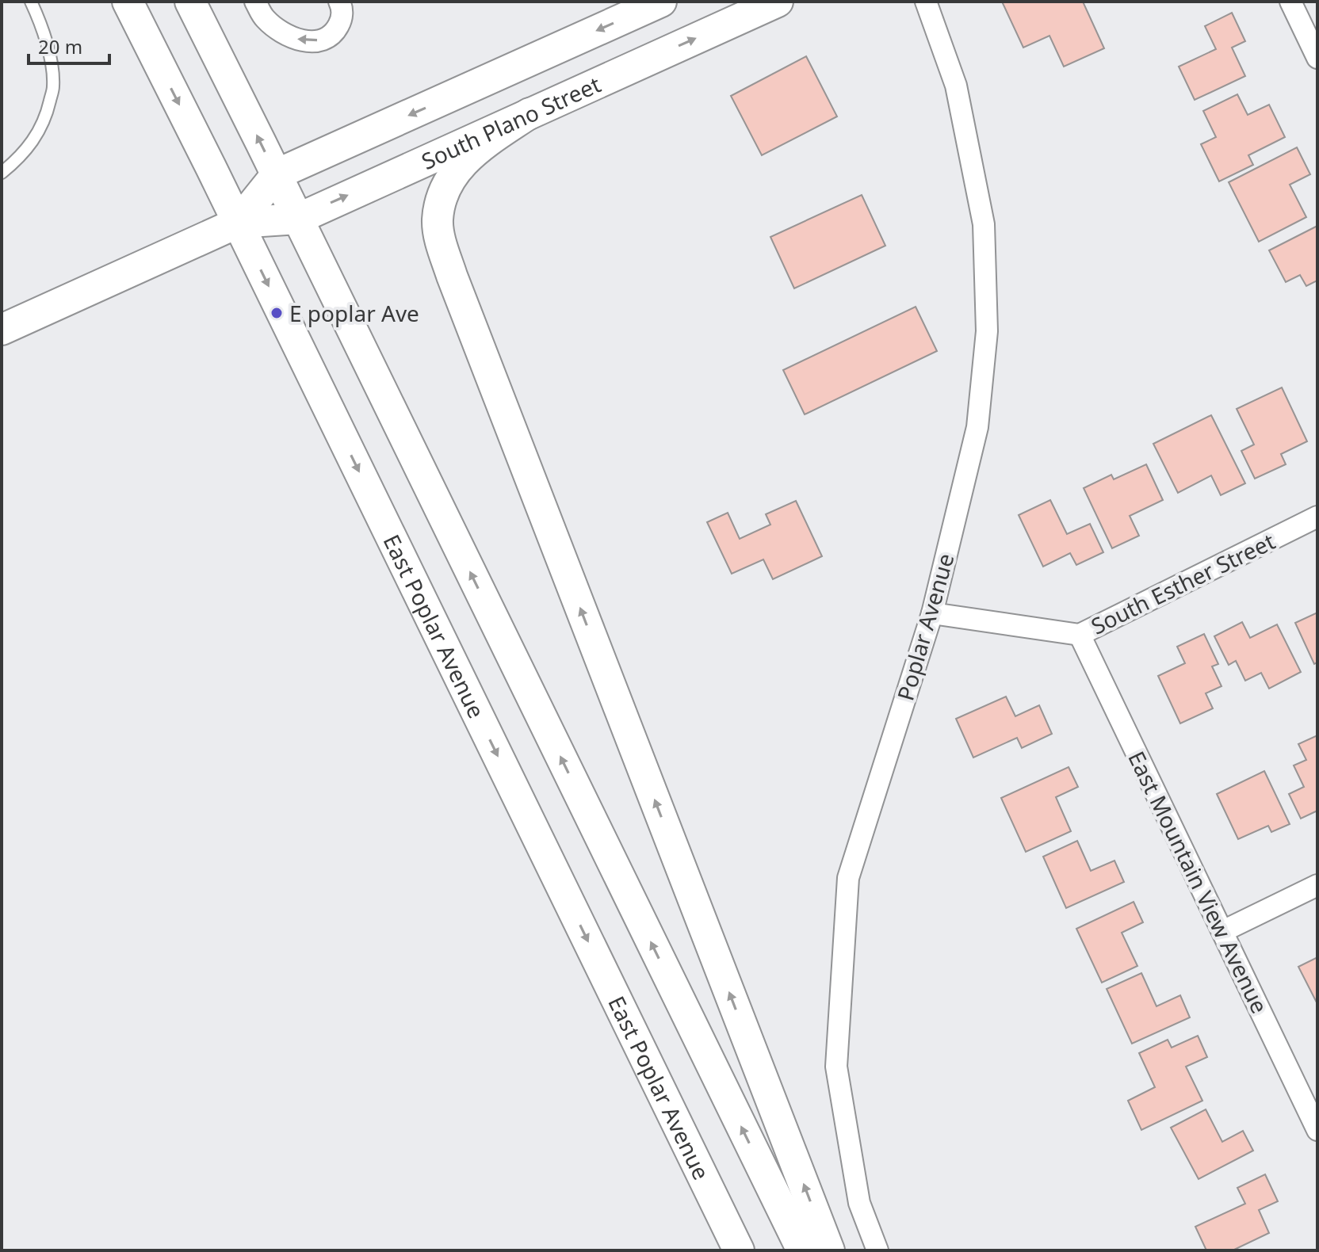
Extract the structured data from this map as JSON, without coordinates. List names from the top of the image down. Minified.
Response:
{"streets":{"main road":["South Plano Street","East Poplar Avenue"],"street":["South Esther Street","Poplar Avenue","East Mountain View Avenue"]},"crossings":[["South Plano Street","East Poplar Avenue"],["South Esther Street","Poplar Avenue"],["South Esther Street","East Mountain View Avenue"]],"places":["E poplar Ave"],"scale_bar":"20 m"}
